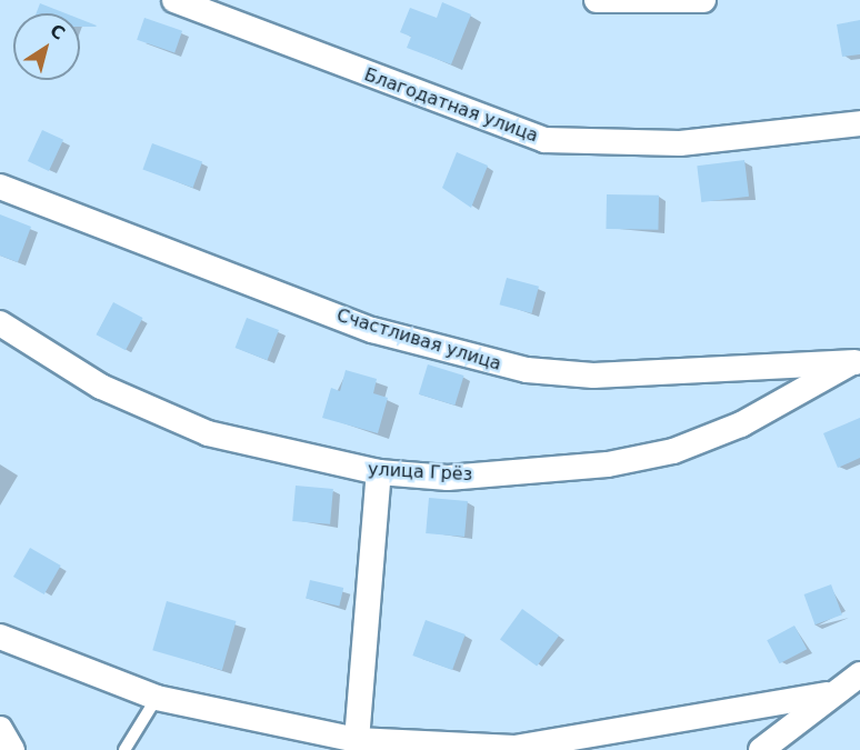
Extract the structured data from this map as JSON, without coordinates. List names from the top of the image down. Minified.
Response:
{"streets":{"street":["Благодатная улица","Счастливая улица","улица Грёз"]},"crossings":[["Счастливая улица","улица Грёз"]],"north":"top right"}
